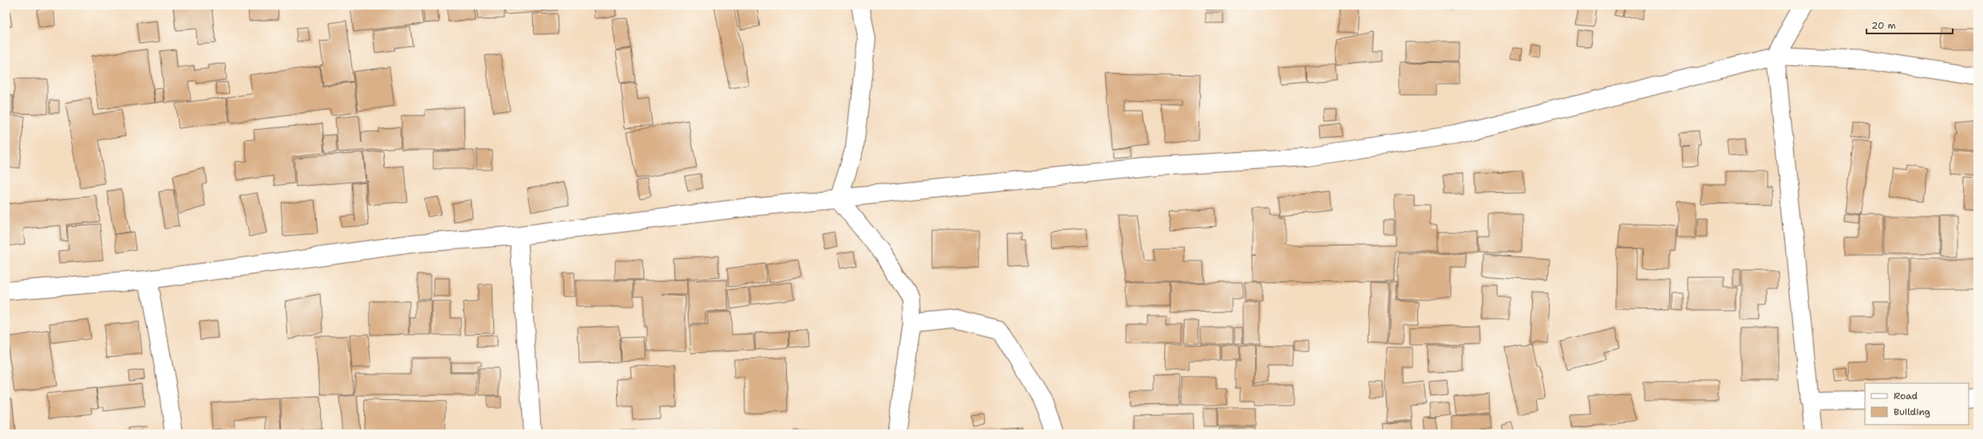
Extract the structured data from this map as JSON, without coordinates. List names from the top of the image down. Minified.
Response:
{"legend":["Road","Building"],"scale_bar":"20 m"}
